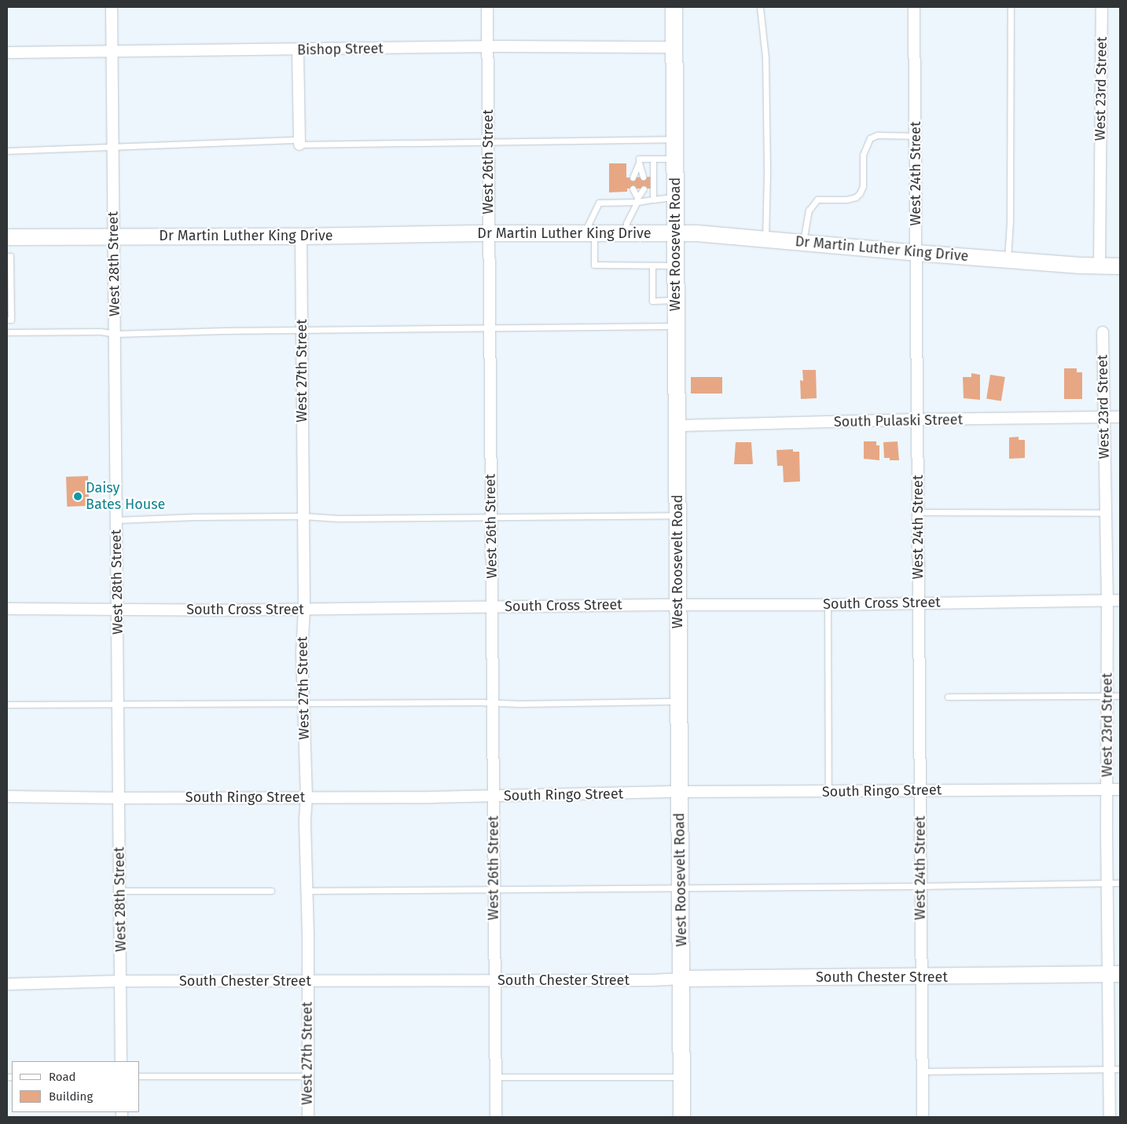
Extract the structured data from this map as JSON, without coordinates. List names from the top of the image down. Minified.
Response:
{"streets":{"main road":["Dr Martin Luther King Drive","West Roosevelt Road","South Chester Street"],"street":["Bishop Street","West 23rd Street","West 26th Street","West 24th Street","West 28th Street","West 27th Street","South Pulaski Street","South Cross Street","South Ringo Street"]},"crossings":[["Bishop Street","West 26th Street"],["Bishop Street","West Roosevelt Road"],["Bishop Street","West 28th Street"],["West 23rd Street","Dr Martin Luther King Drive"],["West 23rd Street","South Pulaski Street"],["West 23rd Street","South Cross Street"],["West 23rd Street","South Ringo Street"],["West 23rd Street","South Chester Street"],["West 26th Street","Dr Martin Luther King Drive"],["West 26th Street","South Cross Street"],["West 26th Street","South Ringo Street"],["West 26th Street","South Chester Street"],["West 24th Street","Dr Martin Luther King Drive"],["West 24th Street","South Pulaski Street"],["West 24th Street","South Cross Street"],["West 24th Street","South Ringo Street"],["West 24th Street","South Chester Street"],["Dr Martin Luther King Drive","West Roosevelt Road"],["Dr Martin Luther King Drive","West 28th Street"],["Dr Martin Luther King Drive","West 27th Street"],["West Roosevelt Road","South Pulaski Street"],["West Roosevelt Road","South Cross Street"],["West Roosevelt Road","South Ringo Street"],["West Roosevelt Road","South Chester Street"],["West 28th Street","South Cross Street"],["West 28th Street","South Ringo Street"],["West 28th Street","South Chester Street"],["West 27th Street","South Cross Street"],["West 27th Street","South Ringo Street"],["West 27th Street","South Chester Street"]],"places":["Daisy Bates House"],"legend":["Road","Building"]}
